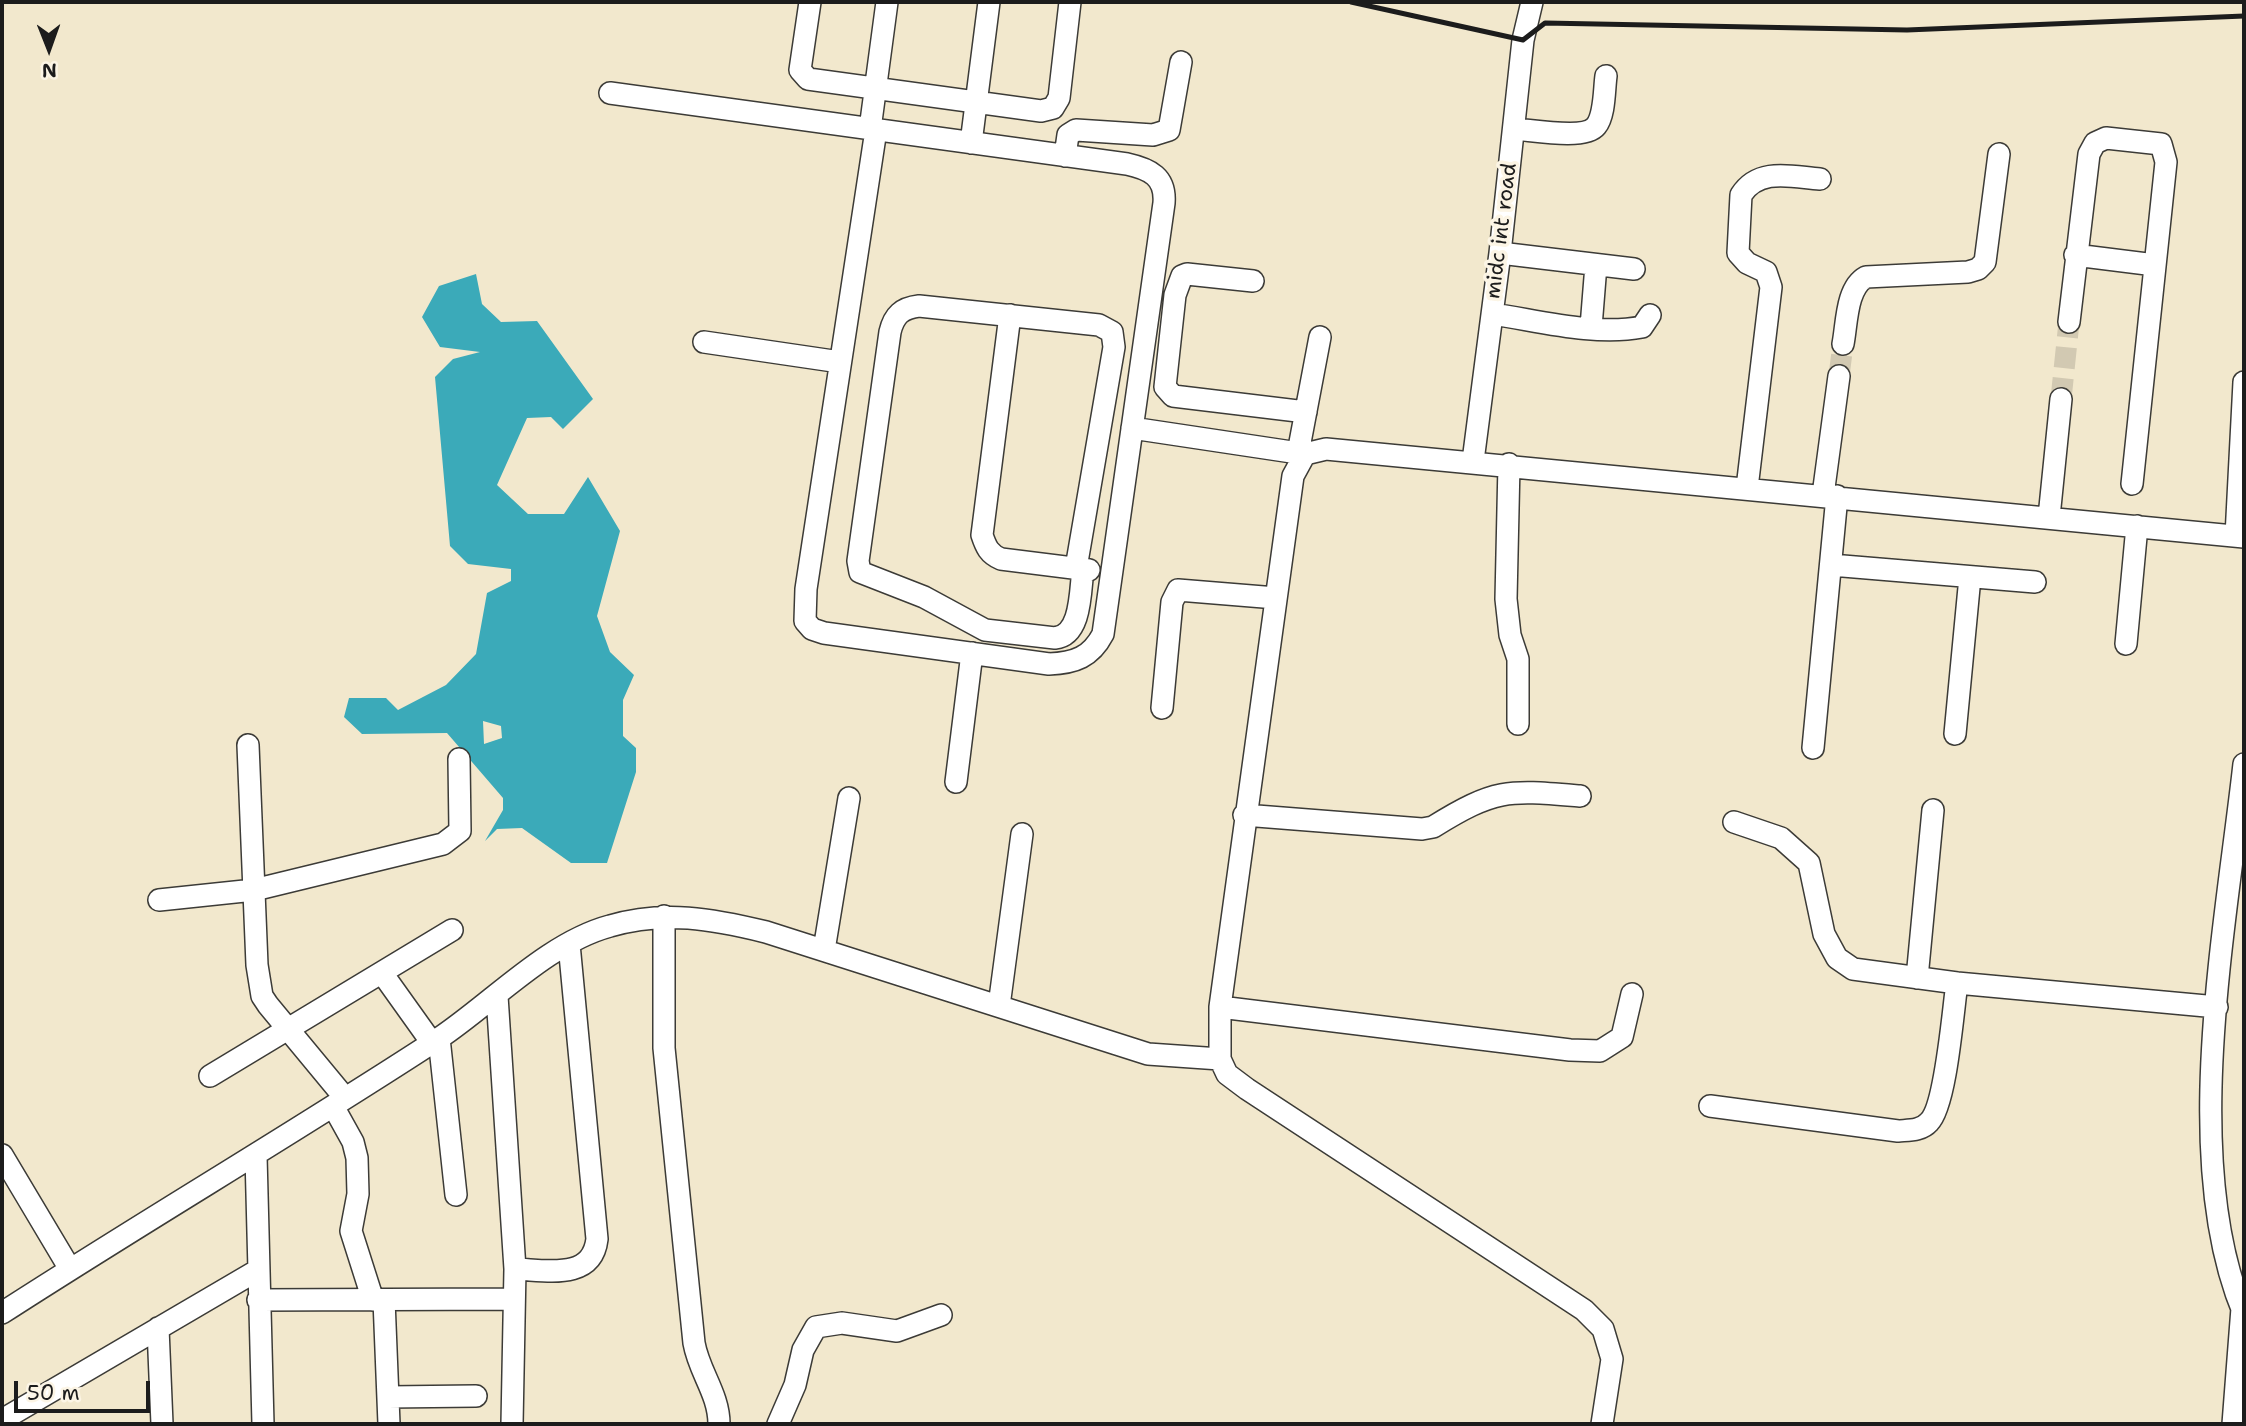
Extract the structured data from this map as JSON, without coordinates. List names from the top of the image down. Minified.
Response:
{"streets":{"street":["midc int road"]},"scale_bar":"50 m","north":"bottom"}
